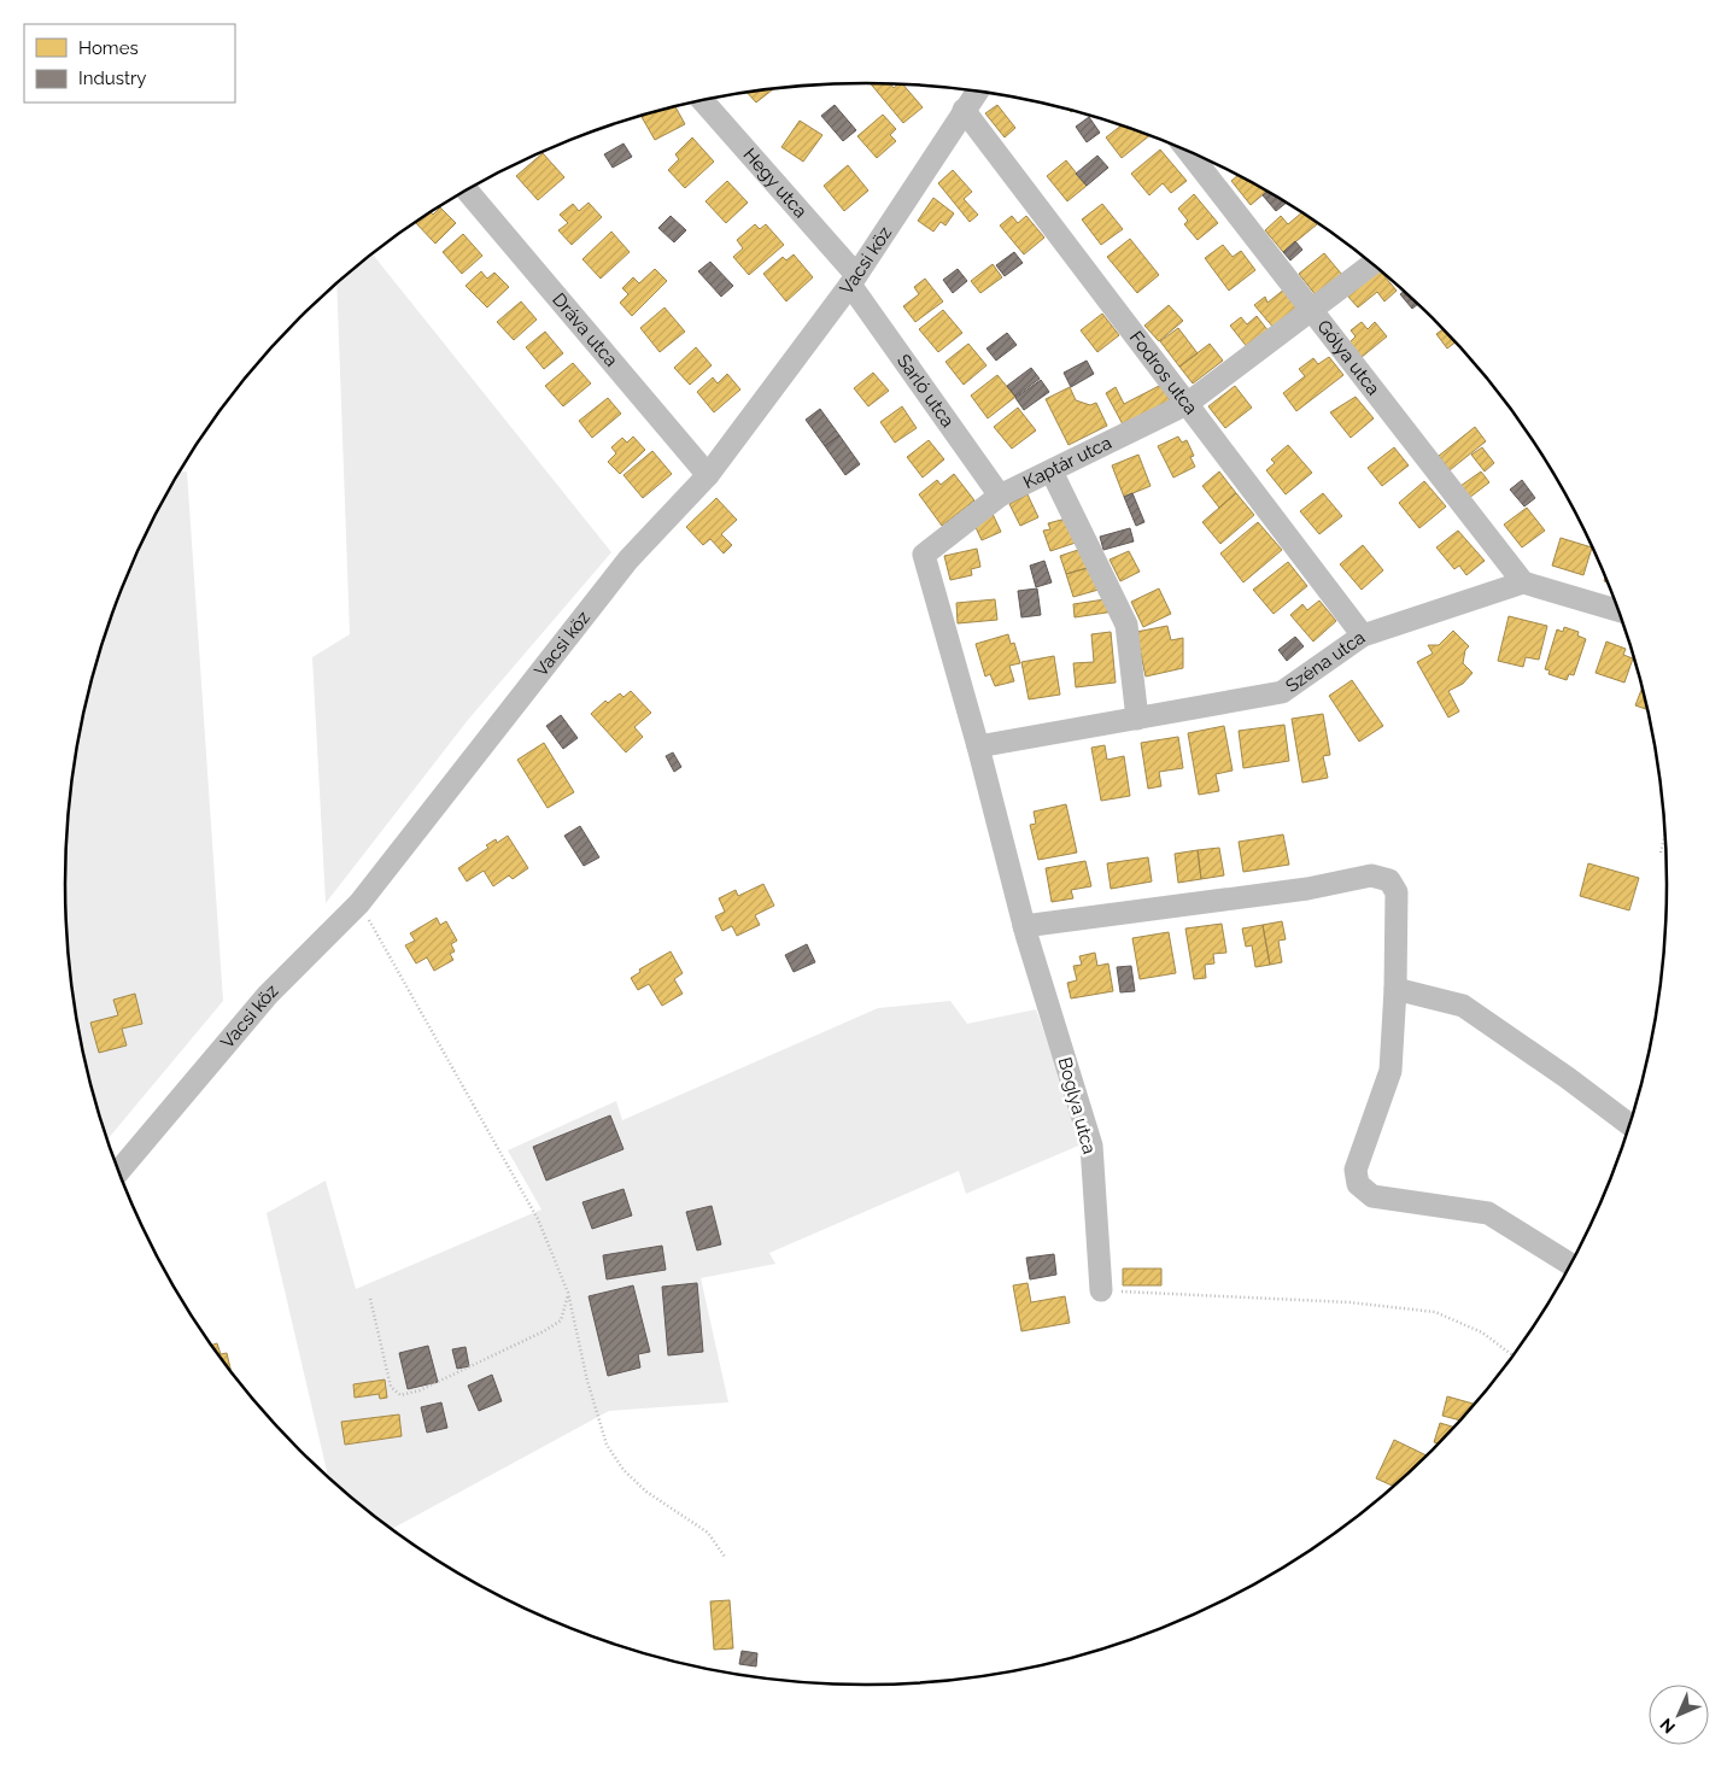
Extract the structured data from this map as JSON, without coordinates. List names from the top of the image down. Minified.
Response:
{"streets":{"street":["Hegy utca","Vacsi köz","Dráva utca","Gólya utca","Fodros utca","Sarló utca","Kaptár utca","Széna utca","Boglya utca"]},"crossings":[["Hegy utca","Vacsi köz"],["Hegy utca","Sarló utca"],["Vacsi köz","Dráva utca"],["Vacsi köz","Fodros utca"],["Vacsi köz","Sarló utca"],["Gólya utca","Kaptár utca"],["Gólya utca","Széna utca"],["Fodros utca","Kaptár utca"],["Fodros utca","Széna utca"],["Sarló utca","Kaptár utca"],["Kaptár utca","Széna utca"],["Kaptár utca","Boglya utca"],["Széna utca","Boglya utca"]],"legend":["Homes","Industry"],"north":"bottom left"}
